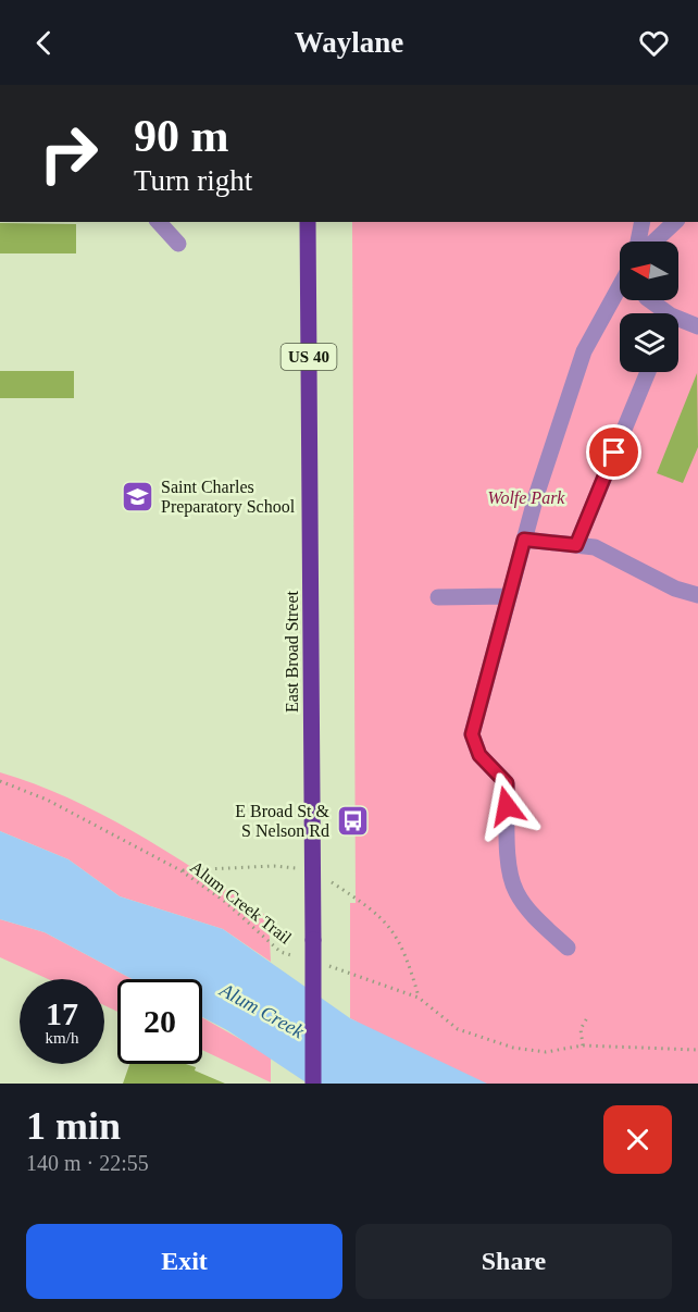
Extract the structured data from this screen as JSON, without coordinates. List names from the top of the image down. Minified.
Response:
{"streets":{"main road":["US 40","East Broad Street"],"path":["Alum Creek Trail"]},"water":["Alum Creek"],"parks":["Wolfe Park"],"places":{"school or university":["Saint Charles Preparatory School"],"bus stop":["E Broad St & S Nelson Rd"]},"north":"left","page":{"header":"Waylane","turn":["90 m","Turn right"],"speed":"17 km/h","limit":"20","heading":["1 min","140 m · 22:55"],"buttons":["Exit","Share"]}}
